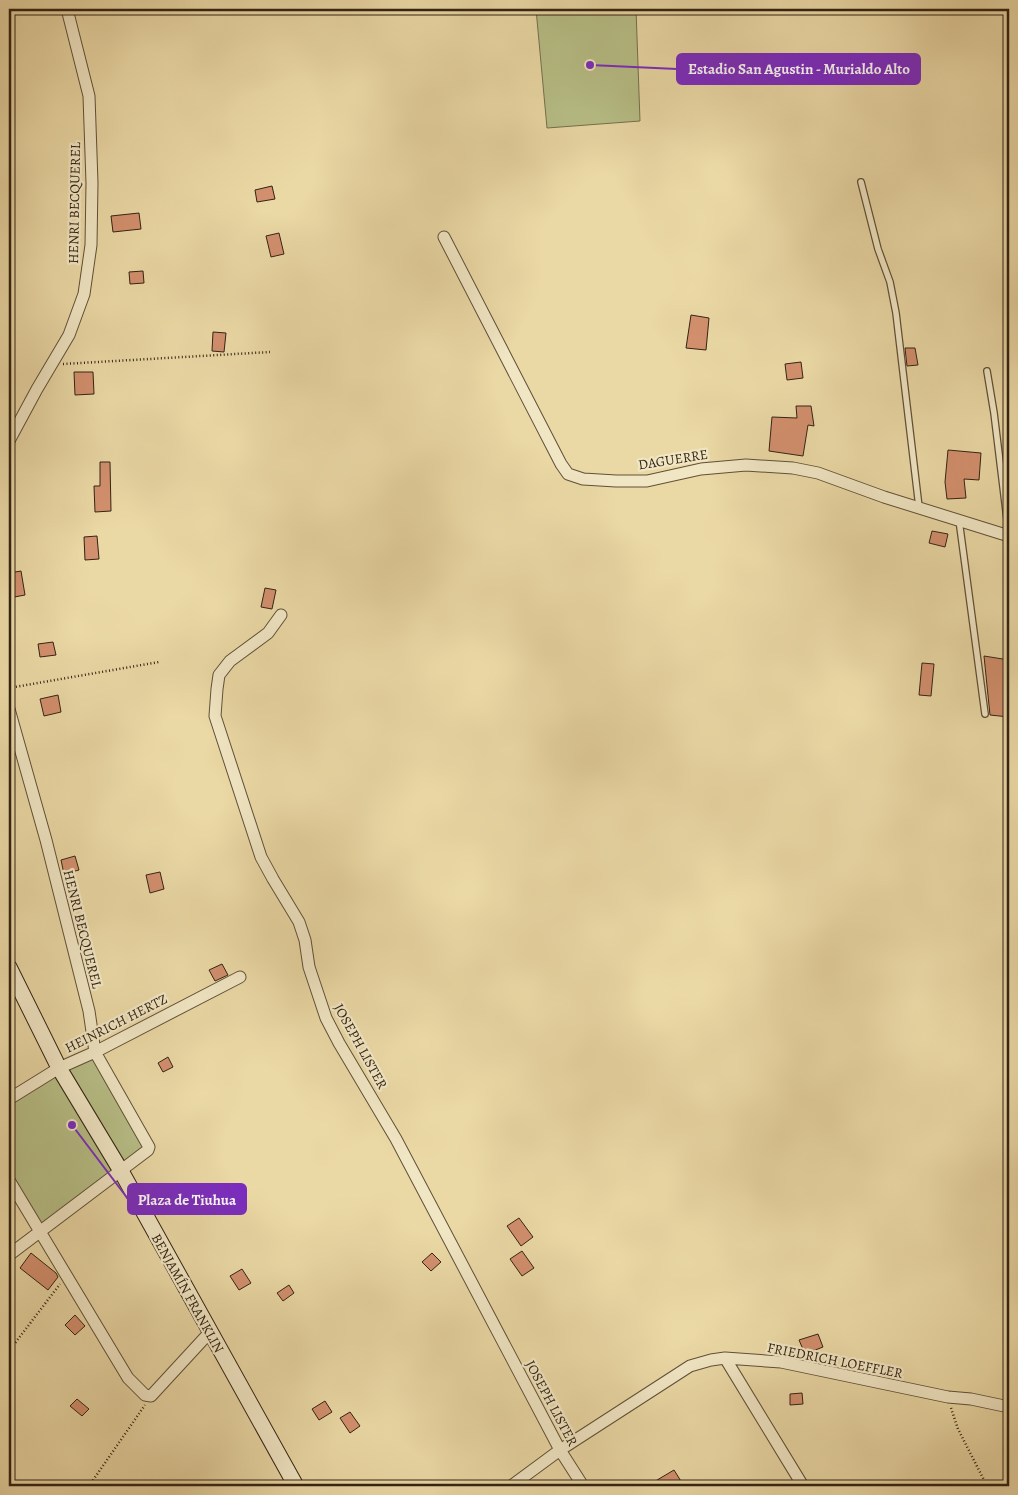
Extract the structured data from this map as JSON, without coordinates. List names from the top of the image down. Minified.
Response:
{"streets":{"street":["HENRI BECQUEREL","DAGUERRE","HEINRICH HERTZ","JOSEPH LISTER","BENJAMÍN FRANKLIN","FRIEDRICH LOEFFLER"]},"crossings":[["HENRI BECQUEREL","HEINRICH HERTZ"],["HENRI BECQUEREL","BENJAMÍN FRANKLIN"],["HEINRICH HERTZ","BENJAMÍN FRANKLIN"],["JOSEPH LISTER","FRIEDRICH LOEFFLER"]],"places":["Estadio San Agustin - Murialdo Alto","Plaza de Tiuhua"]}
